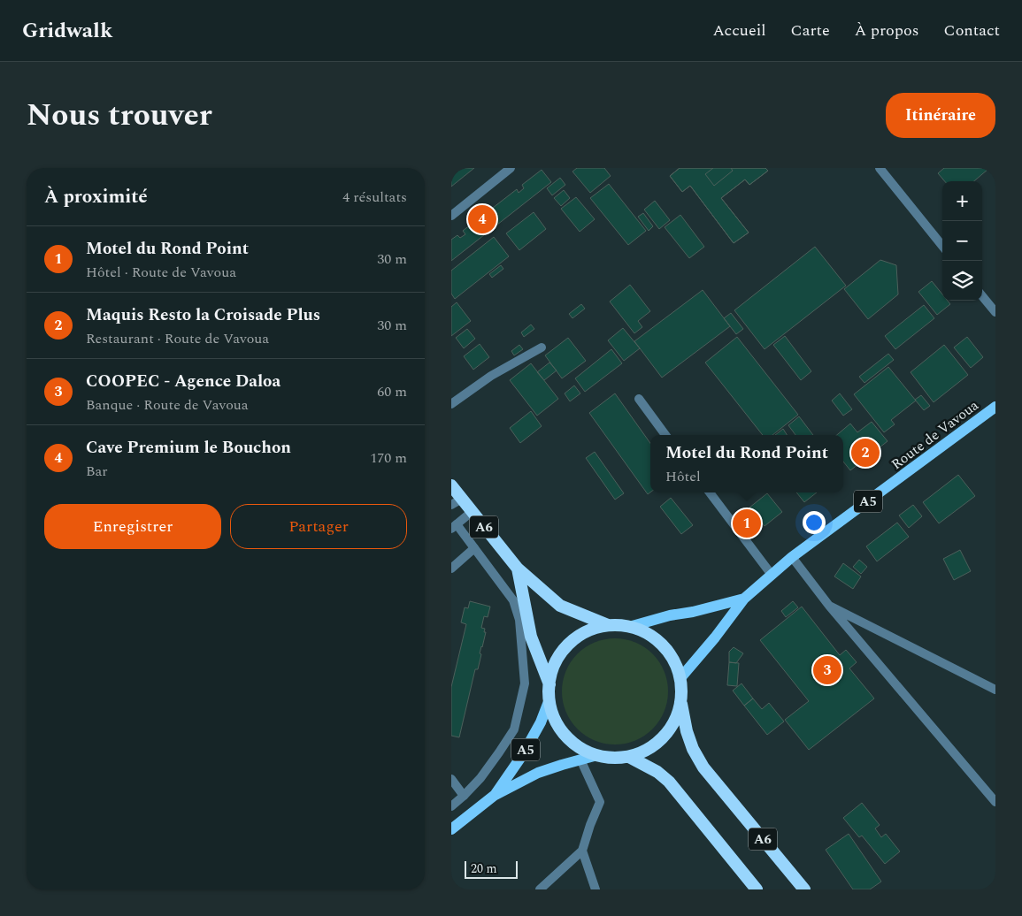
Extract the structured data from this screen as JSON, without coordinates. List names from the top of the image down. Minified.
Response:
{"streets":{"highway":["A6"],"main road":["Route de Vavoua","A5"]},"crossings":[["Route de Vavoua","A5"],["A5","A6"]],"scale_bar":"20 m","page":{"header":"Gridwalk","nav":["Accueil","Carte","À propos","Contact"],"title":"Nous trouver","buttons":["Itinéraire",["Enregistrer","Partager"]],"heading":["À proximité","4 résultats"],"map_buttons":["+","−"],"pins":["4","2","1","3"],"list":[{"mark":"1","name":"Motel du Rond Point","note":"Hôtel · Route de Vavoua","value":"30 m"},{"mark":"2","name":"Maquis Resto la Croisade Plus","note":"Restaurant · Route de Vavoua","value":"30 m"},{"mark":"3","name":"COOPEC - Agence Daloa","note":"Banque · Route de Vavoua","value":"60 m"},{"mark":"4","name":"Cave Premium le Bouchon","note":"Bar","value":"170 m"}],"popup":["Motel du Rond Point","Hôtel"],"scale":"20 m"}}
